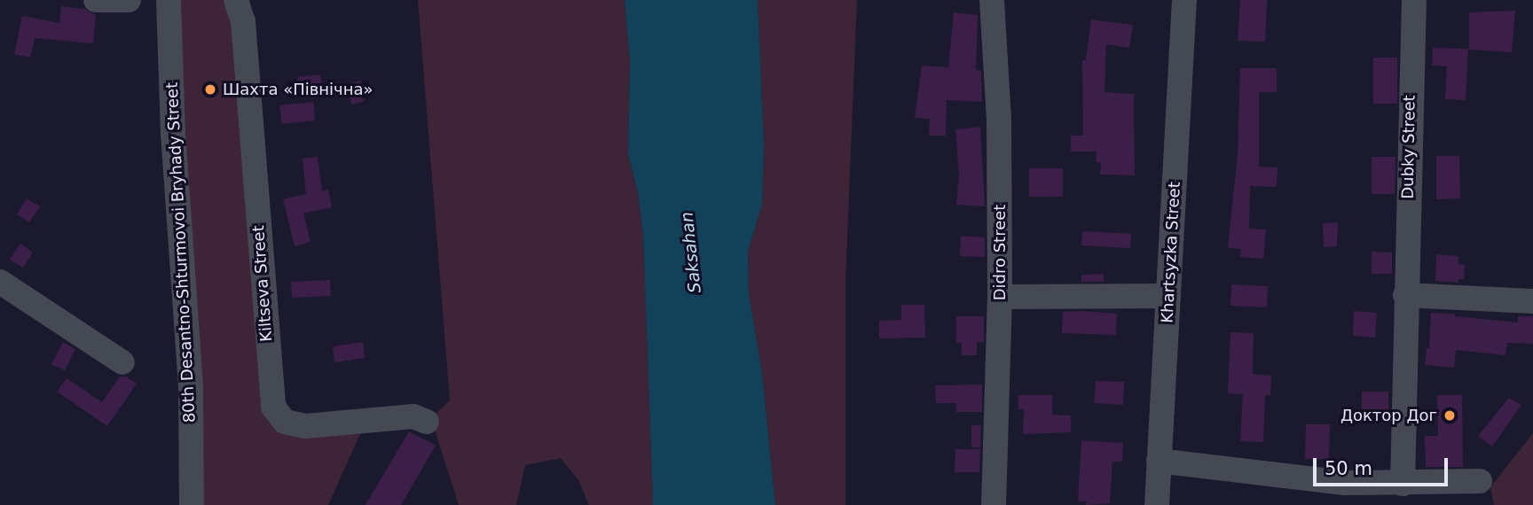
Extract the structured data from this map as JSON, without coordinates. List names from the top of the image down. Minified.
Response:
{"streets":{"street":["Dubky Street","80th Desantno-Shturmovoi Bryhady Street","Didro Street","Khartsyzka Street","Kiltseva Street"]},"water":["Saksahan"],"places":["Шахта «Північна»","Доктор Дог"],"scale_bar":"50 m"}
